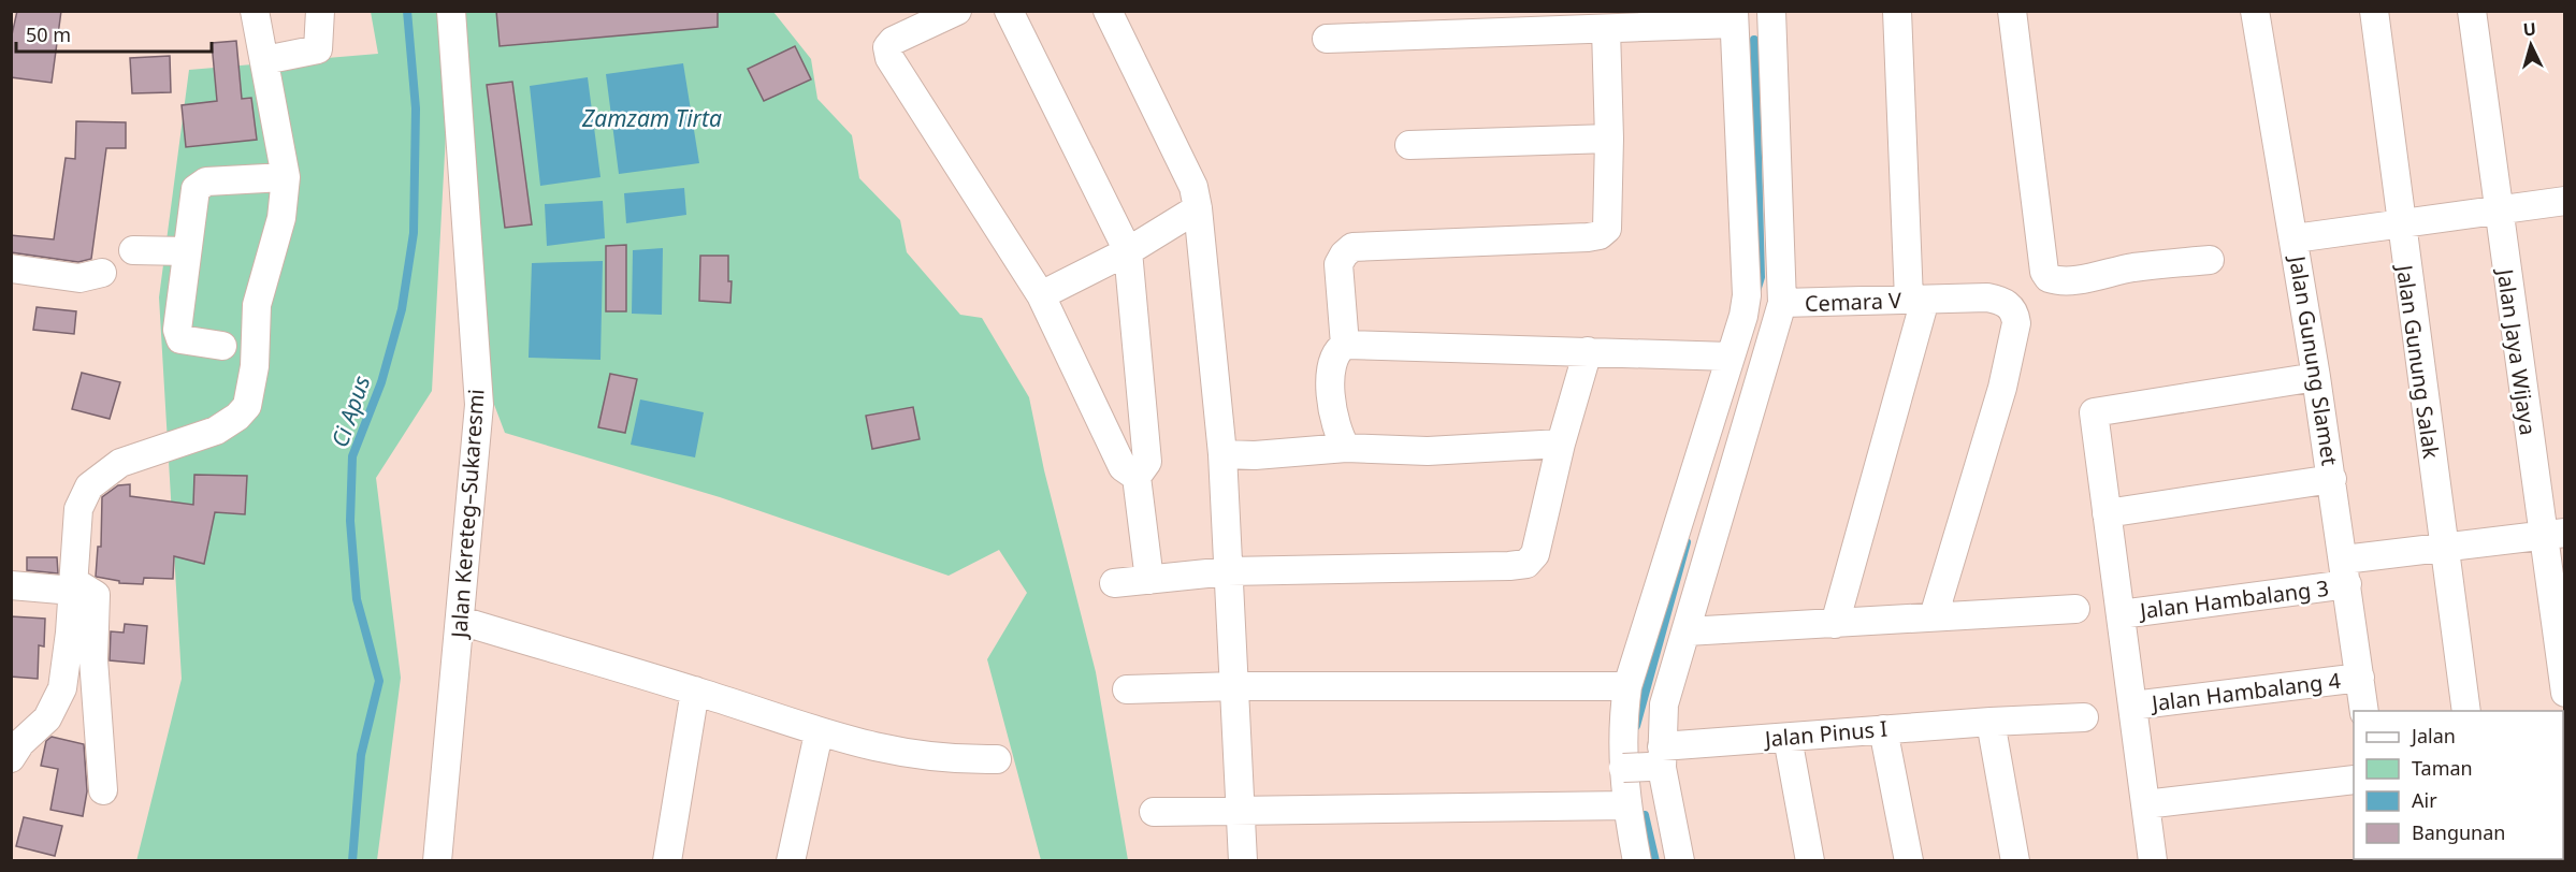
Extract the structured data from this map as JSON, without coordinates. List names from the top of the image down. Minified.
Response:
{"streets":{"street":["Cemara V","Jalan Jaya Wijaya","Jalan Gunung Slamet","Jalan Gunung Salak","Jalan Kereteg–Sukaresmi","Jalan Hambalang 3","Jalan Hambalang 4","Jalan Pinus I"]},"crossings":[["Jalan Jaya Wijaya","Jalan Hambalang 3"],["Jalan Gunung Slamet","Jalan Hambalang 3"],["Jalan Gunung Slamet","Jalan Hambalang 4"],["Jalan Gunung Salak","Jalan Hambalang 3"]],"water":["Zamzam Tirta","Ci Apus"],"legend":["Jalan","Taman","Air","Bangunan"],"scale_bar":"50 m","north":"top"}
